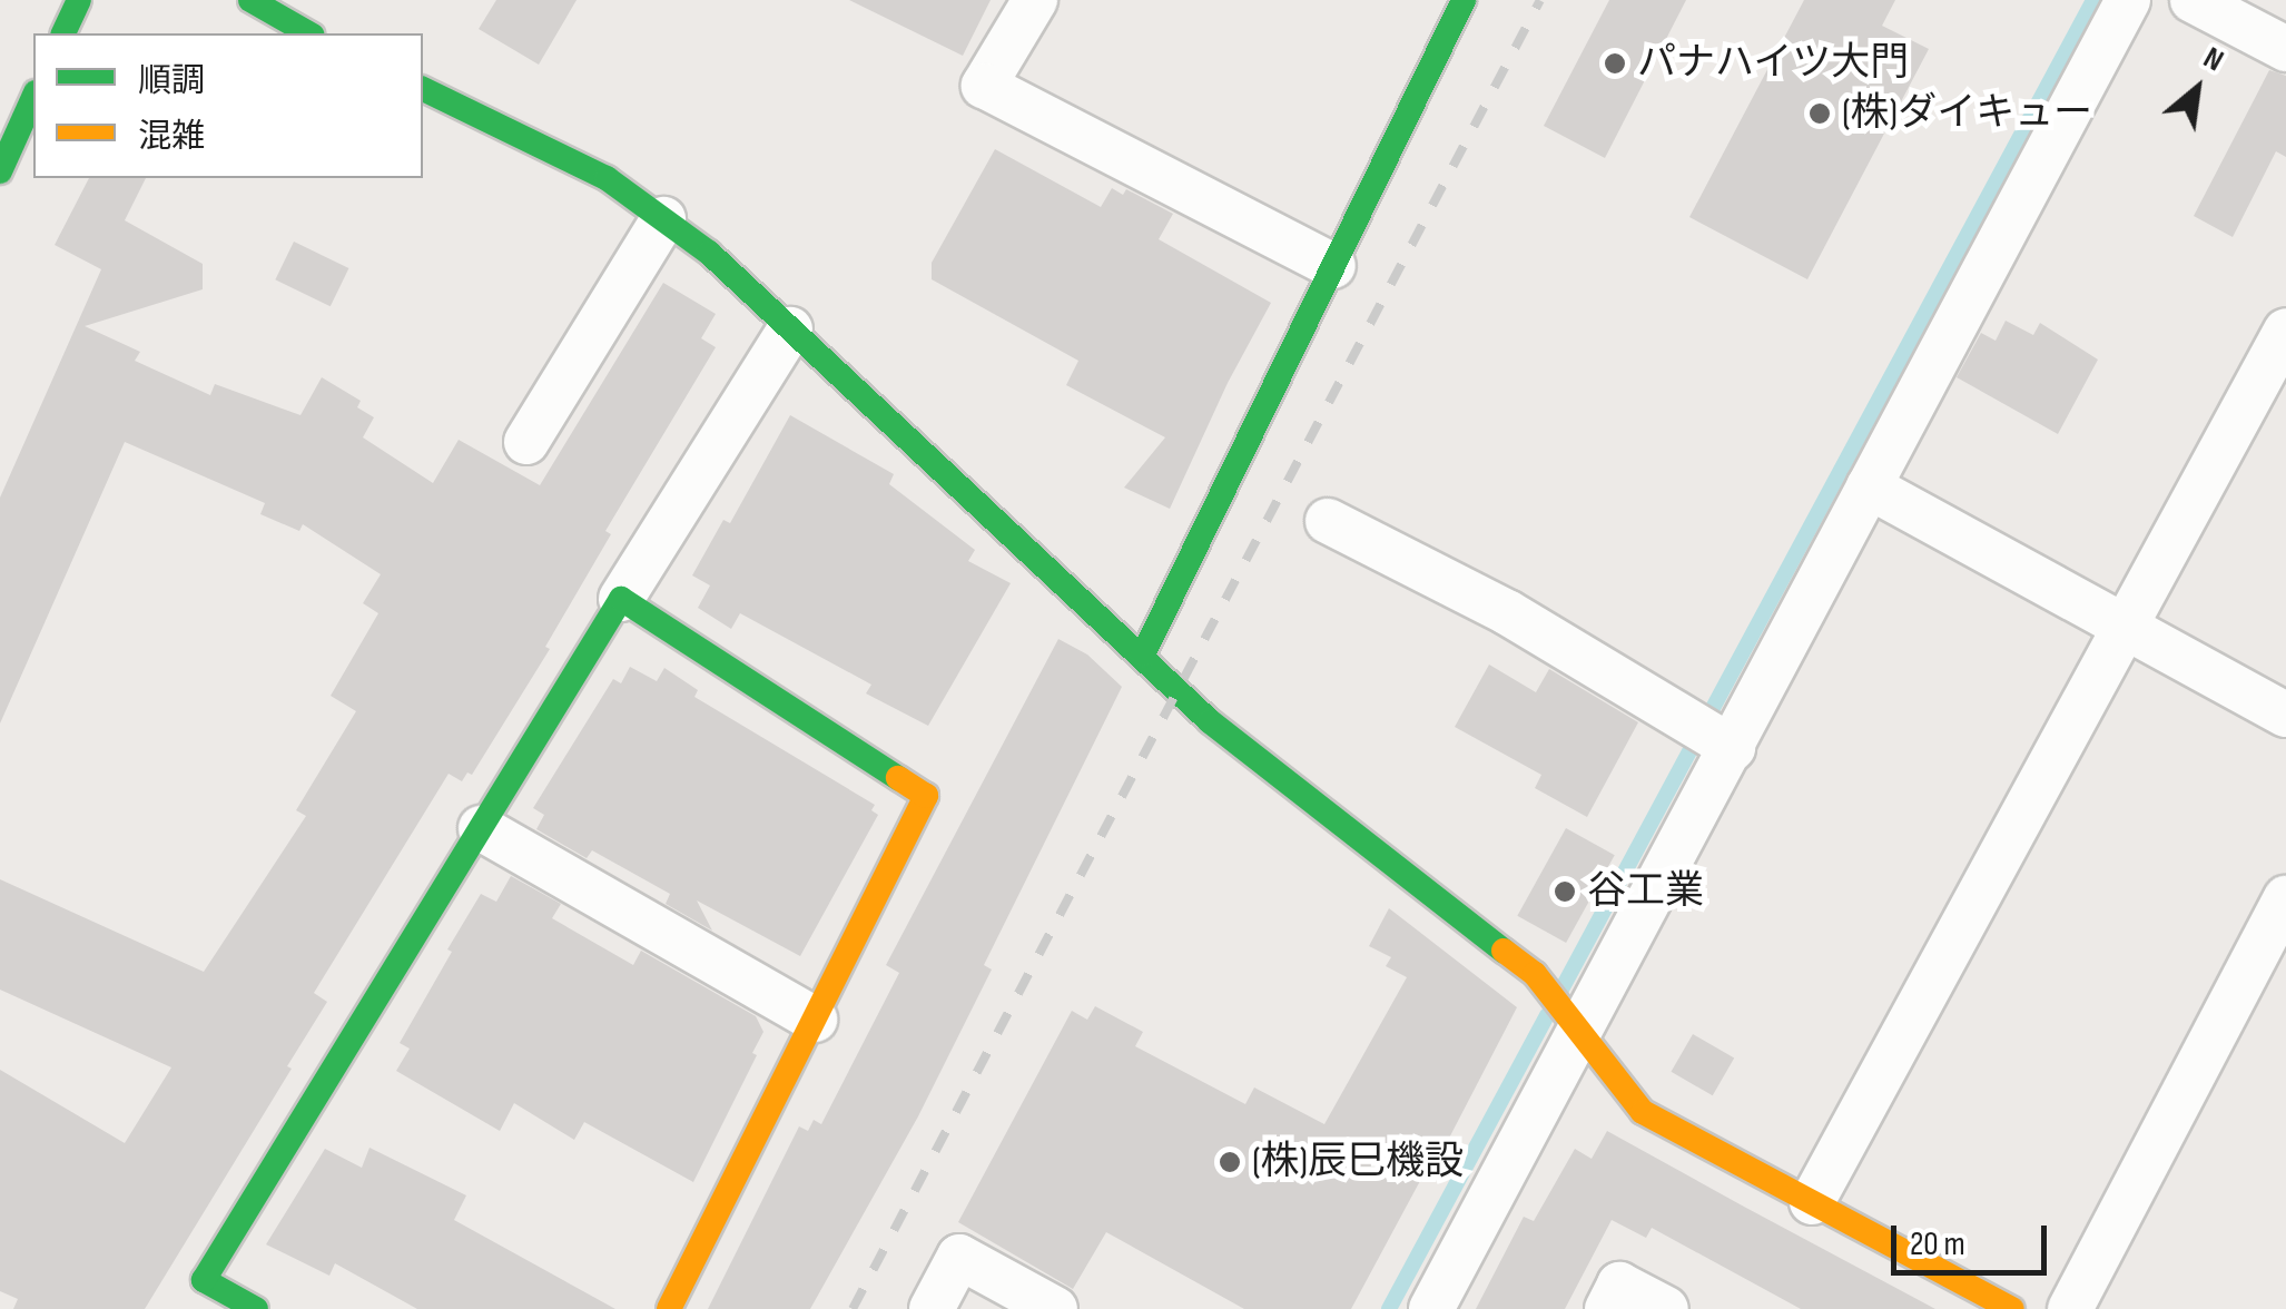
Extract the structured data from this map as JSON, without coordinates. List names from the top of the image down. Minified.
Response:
{"places":["パナハイツ大門","(株)ダイキュー","谷工業","(株)辰巳機設"],"legend":["順調","混雑"],"scale_bar":"20 m","north":"top right"}
